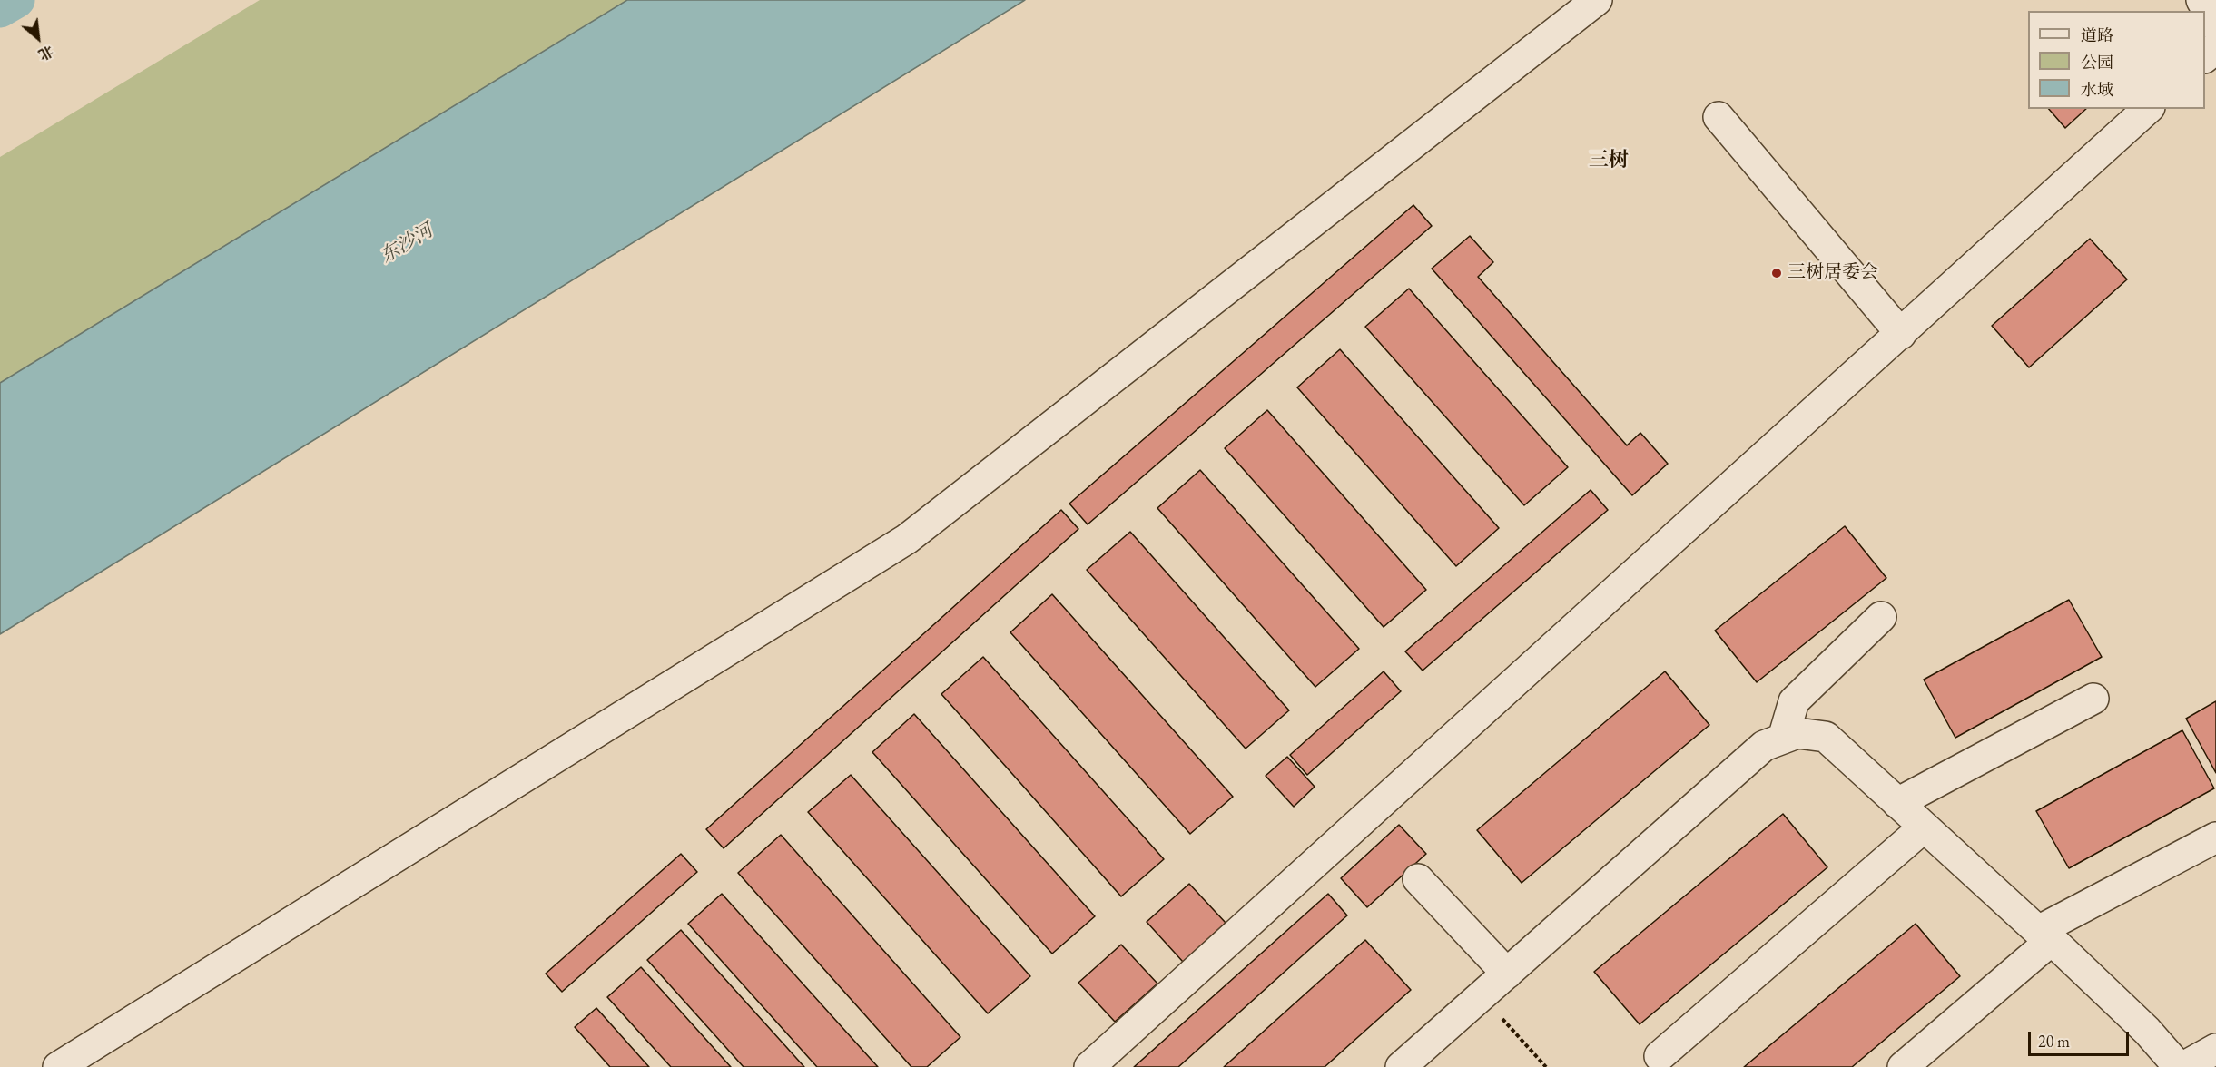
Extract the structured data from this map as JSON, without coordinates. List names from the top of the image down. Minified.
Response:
{"districts":["三树"],"water":["东沙河"],"places":["三树居委会"],"legend":["道路","公园","水域"],"scale_bar":"20 m","north":"bottom right"}
